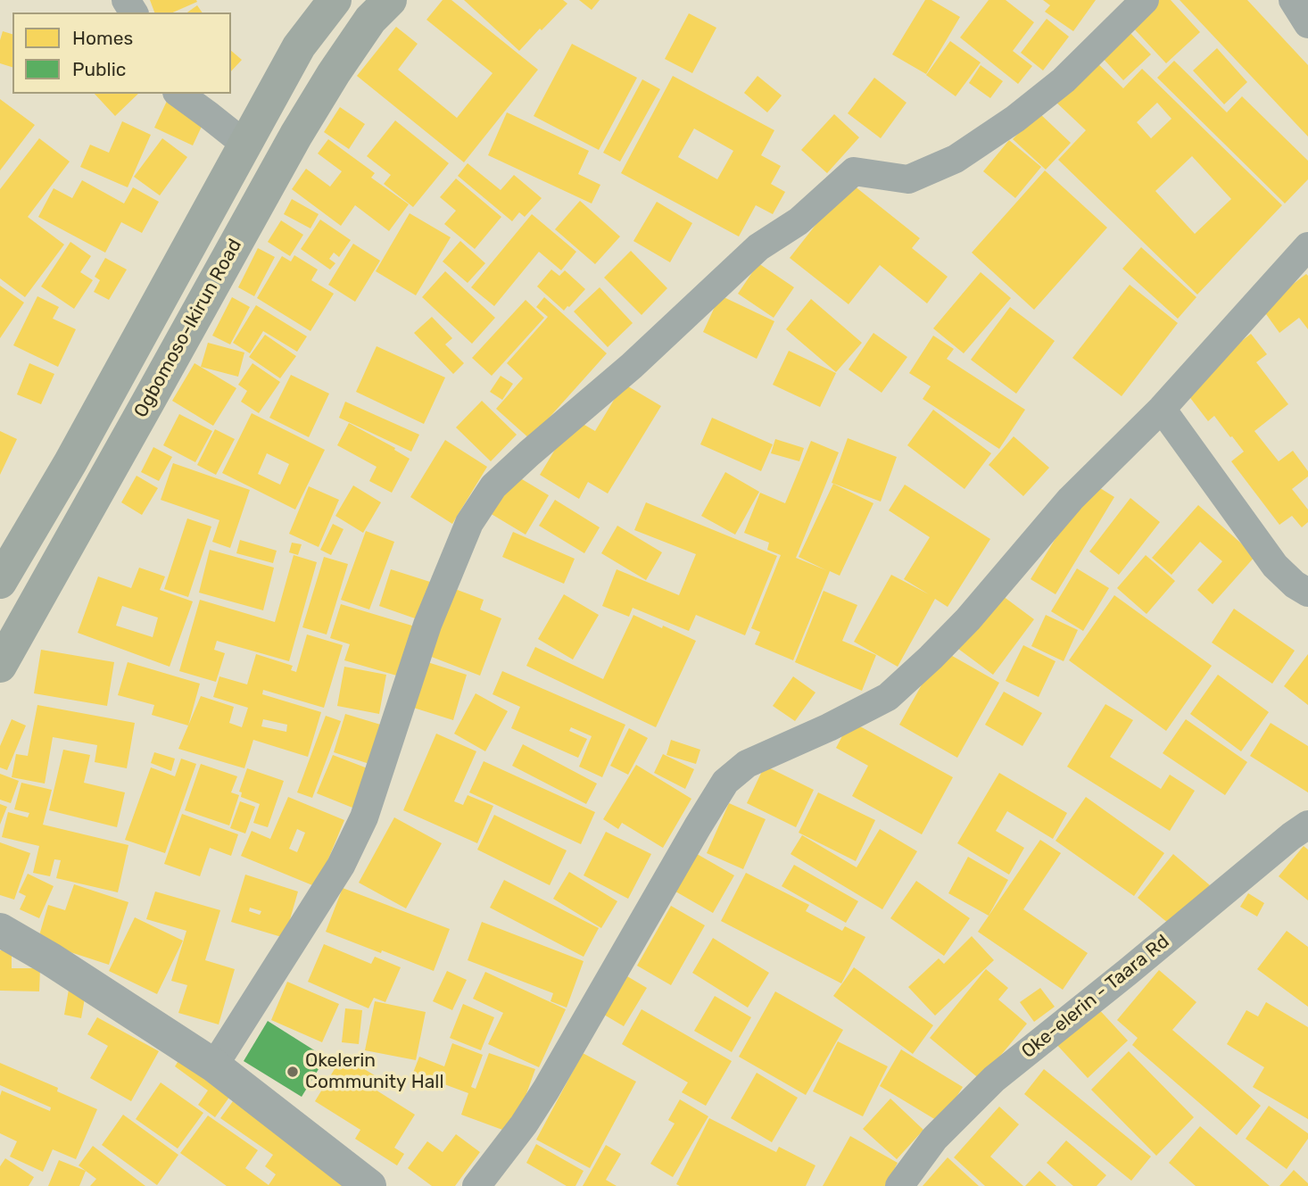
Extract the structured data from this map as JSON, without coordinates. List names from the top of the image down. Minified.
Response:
{"streets":{"main road":["Ogbomoso-Ikirun Road"],"street":["Oke-elerin - Taara Rd"]},"places":["Okelerin Community Hall"],"legend":["Homes","Public"]}
